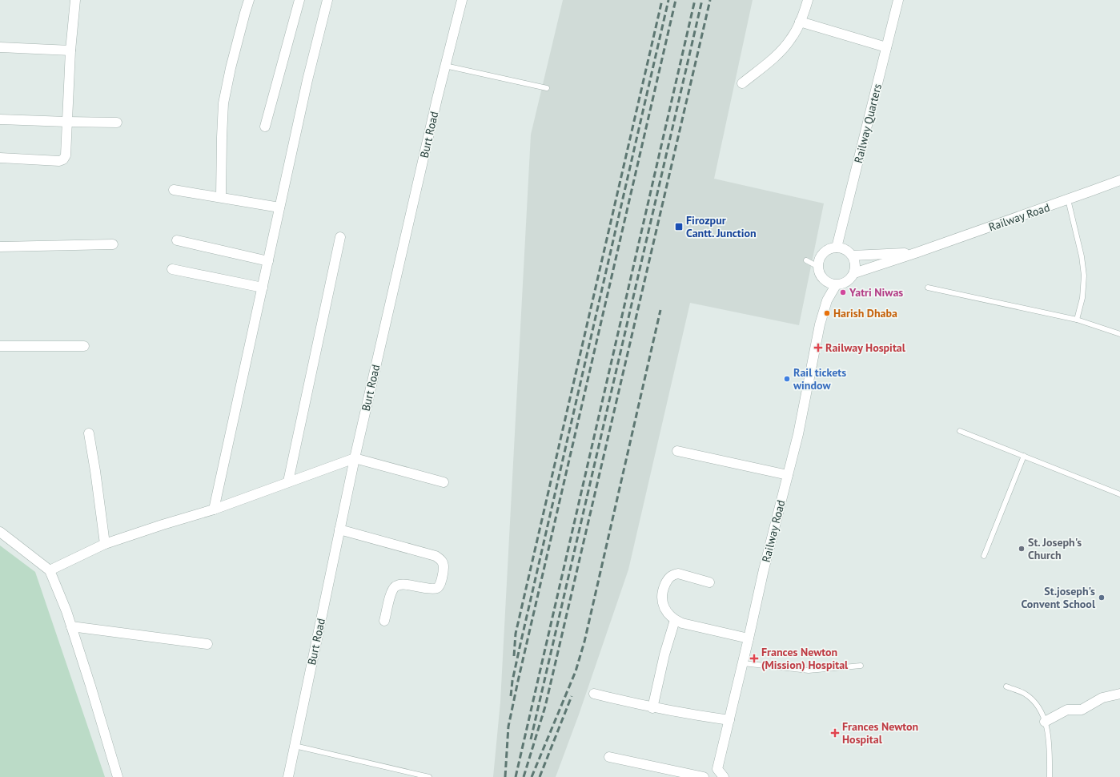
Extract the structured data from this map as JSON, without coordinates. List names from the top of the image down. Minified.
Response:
{"streets":{"street":["Railway Quarters","Burt Road","Railway Road"]},"crossings":[["Railway Quarters","Railway Road"]],"places":{"transit":["Firozpur Cantt. Junction"],"other":["Yatri Niwas","Harish Dhaba","Rail tickets window","St. Joseph's Church","St.joseph's Convent School"],"health":["Railway Hospital","Frances Newton (Mission) Hospital","Frances Newton Hospital"]}}
